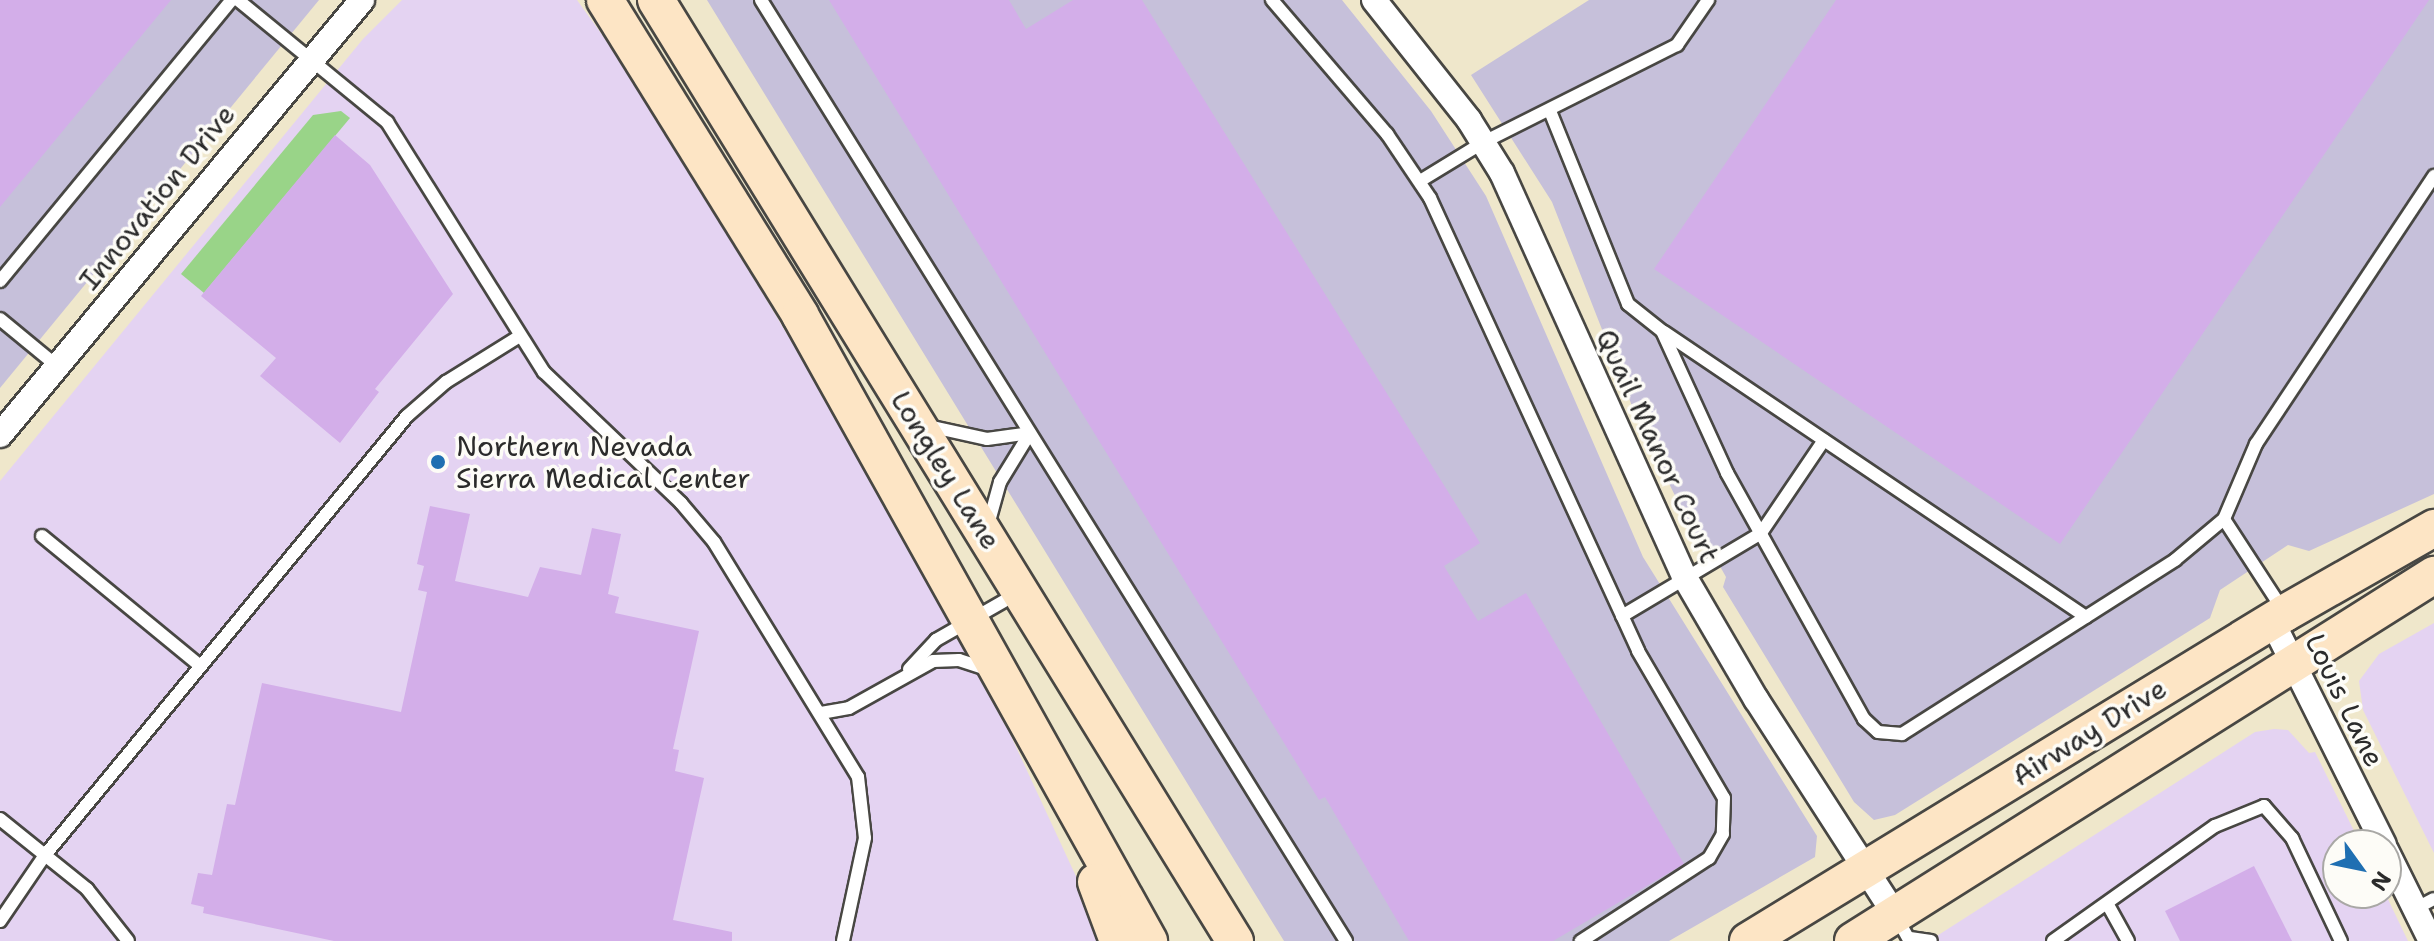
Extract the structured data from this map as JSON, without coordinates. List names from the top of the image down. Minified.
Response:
{"streets":{"main road":["Longley Lane","Airway Drive"],"street":["Innovation Drive","Quail Manor Court","Louis Lane"]},"crossings":[["Quail Manor Court","Airway Drive"],["Louis Lane","Airway Drive"]],"places":["Northern Nevada Sierra Medical Center"],"north":"bottom right"}
